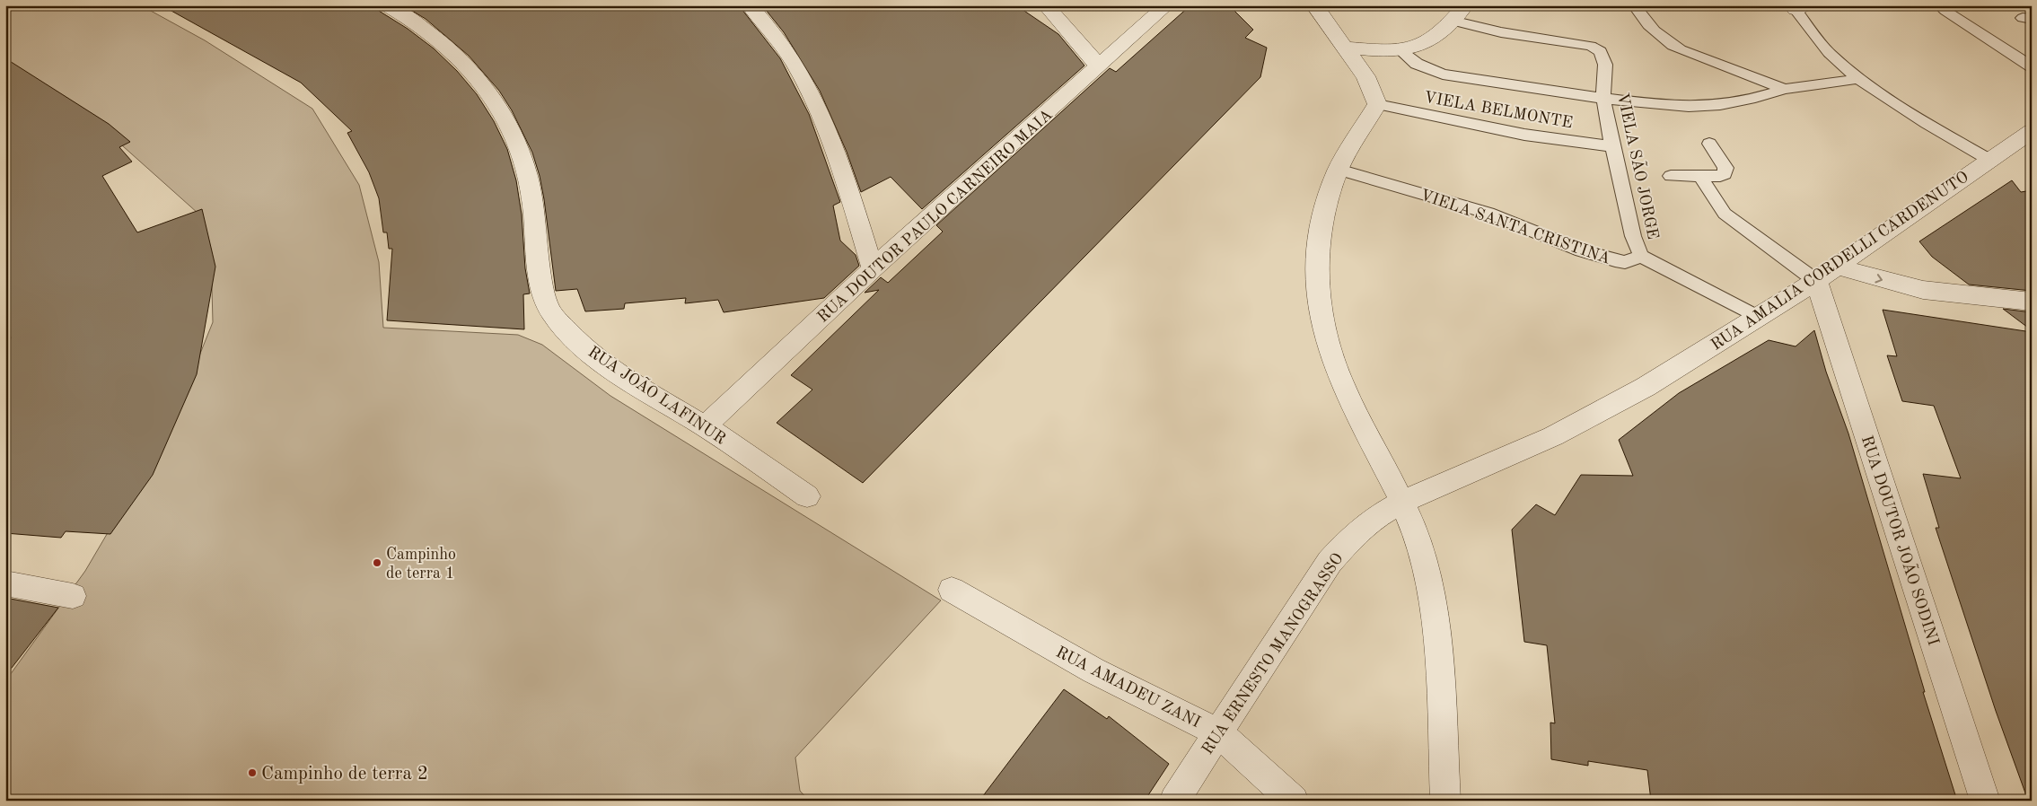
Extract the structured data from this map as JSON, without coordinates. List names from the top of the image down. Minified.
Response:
{"streets":{"street":["RUA DOUTOR PAULO CARNEIRO MAIA","RUA AMALIA CORDELLI CARDENUTO","RUA JOÃO LAFINUR","RUA DOUTOR JOÃO SODINI","RUA ERNESTO MANOGRASSO","RUA AMADEU ZANI"],"lane":["VIELA BELMONTE","VIELA SÃO JORGE","VIELA SANTA CRISTINA"]},"crossings":[["VIELA BELMONTE","VIELA SÃO JORGE"],["VIELA SÃO JORGE","VIELA SANTA CRISTINA"],["VIELA SÃO JORGE","RUA AMALIA CORDELLI CARDENUTO"],["RUA DOUTOR PAULO CARNEIRO MAIA","RUA JOÃO LAFINUR"],["RUA AMALIA CORDELLI CARDENUTO","RUA DOUTOR JOÃO SODINI"],["RUA AMALIA CORDELLI CARDENUTO","RUA ERNESTO MANOGRASSO"],["RUA ERNESTO MANOGRASSO","RUA AMADEU ZANI"]],"places":["Campinho de terra 1","Campinho de terra 2"]}
